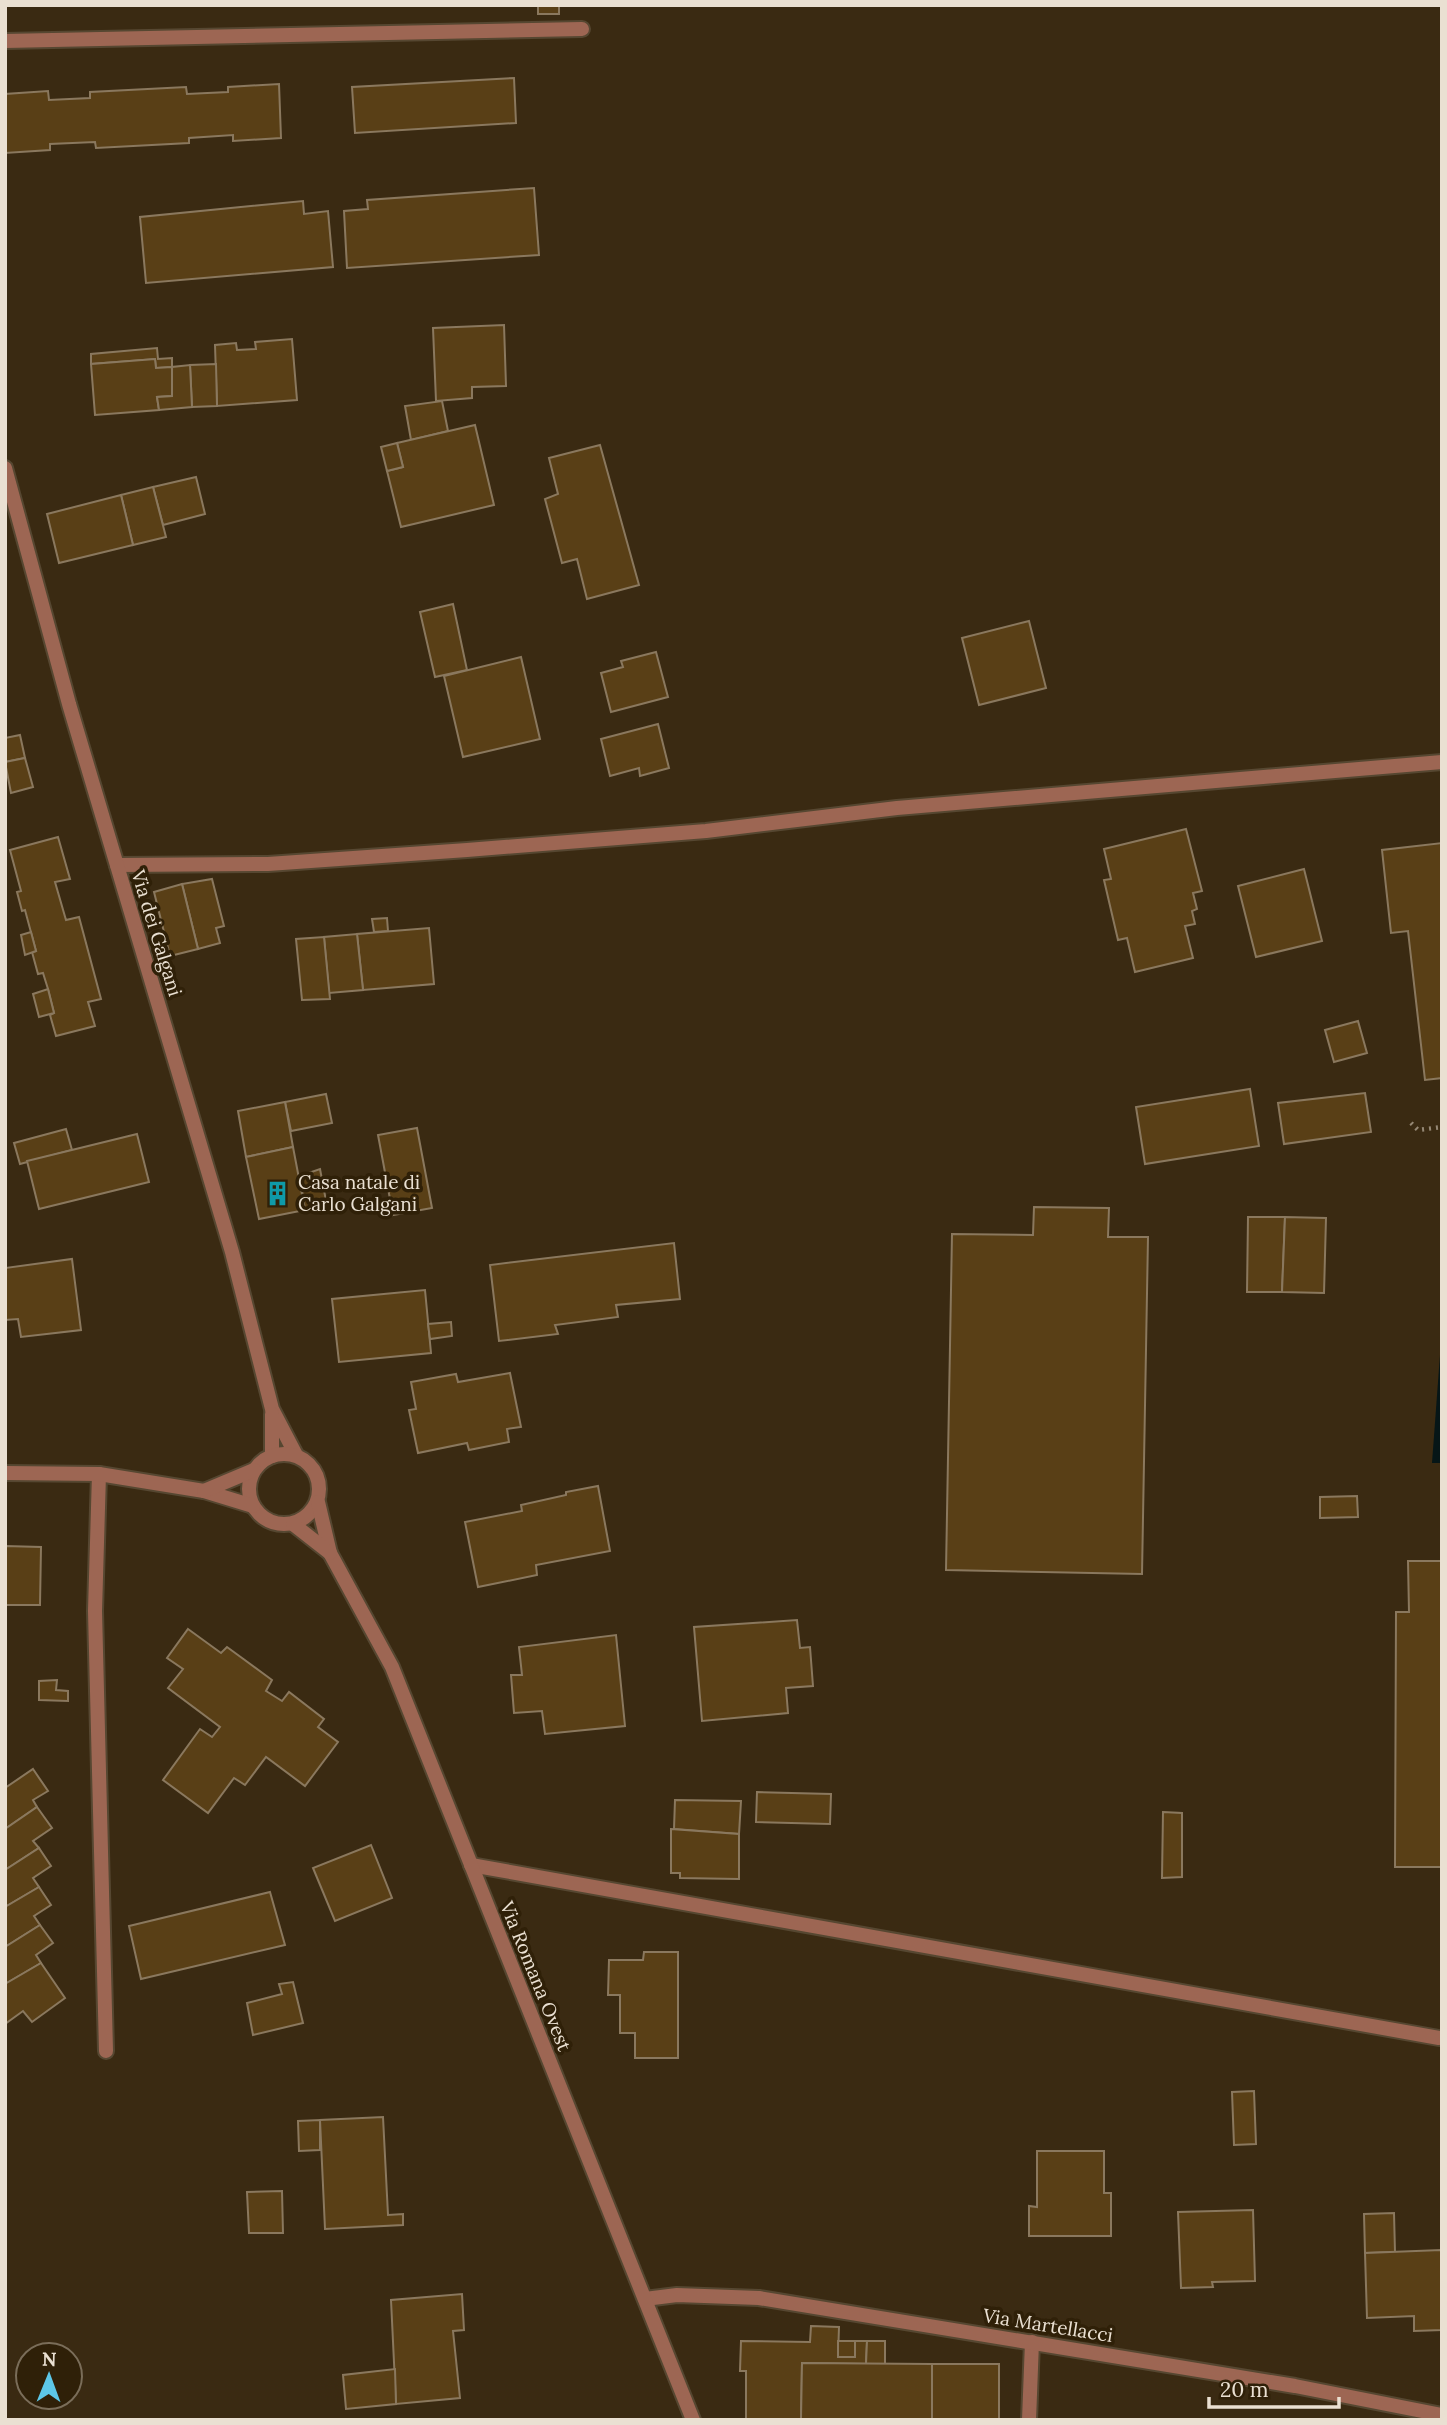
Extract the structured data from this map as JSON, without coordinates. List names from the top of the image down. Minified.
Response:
{"streets":{"street":["Via dei Galgani","Via Romana Ovest","Via Martellacci"]},"crossings":[["Via dei Galgani","Via Romana Ovest"],["Via Romana Ovest","Via Martellacci"]],"places":{"building":["Casa natale di Carlo Galgani"]},"scale_bar":"20 m","north":"top"}
